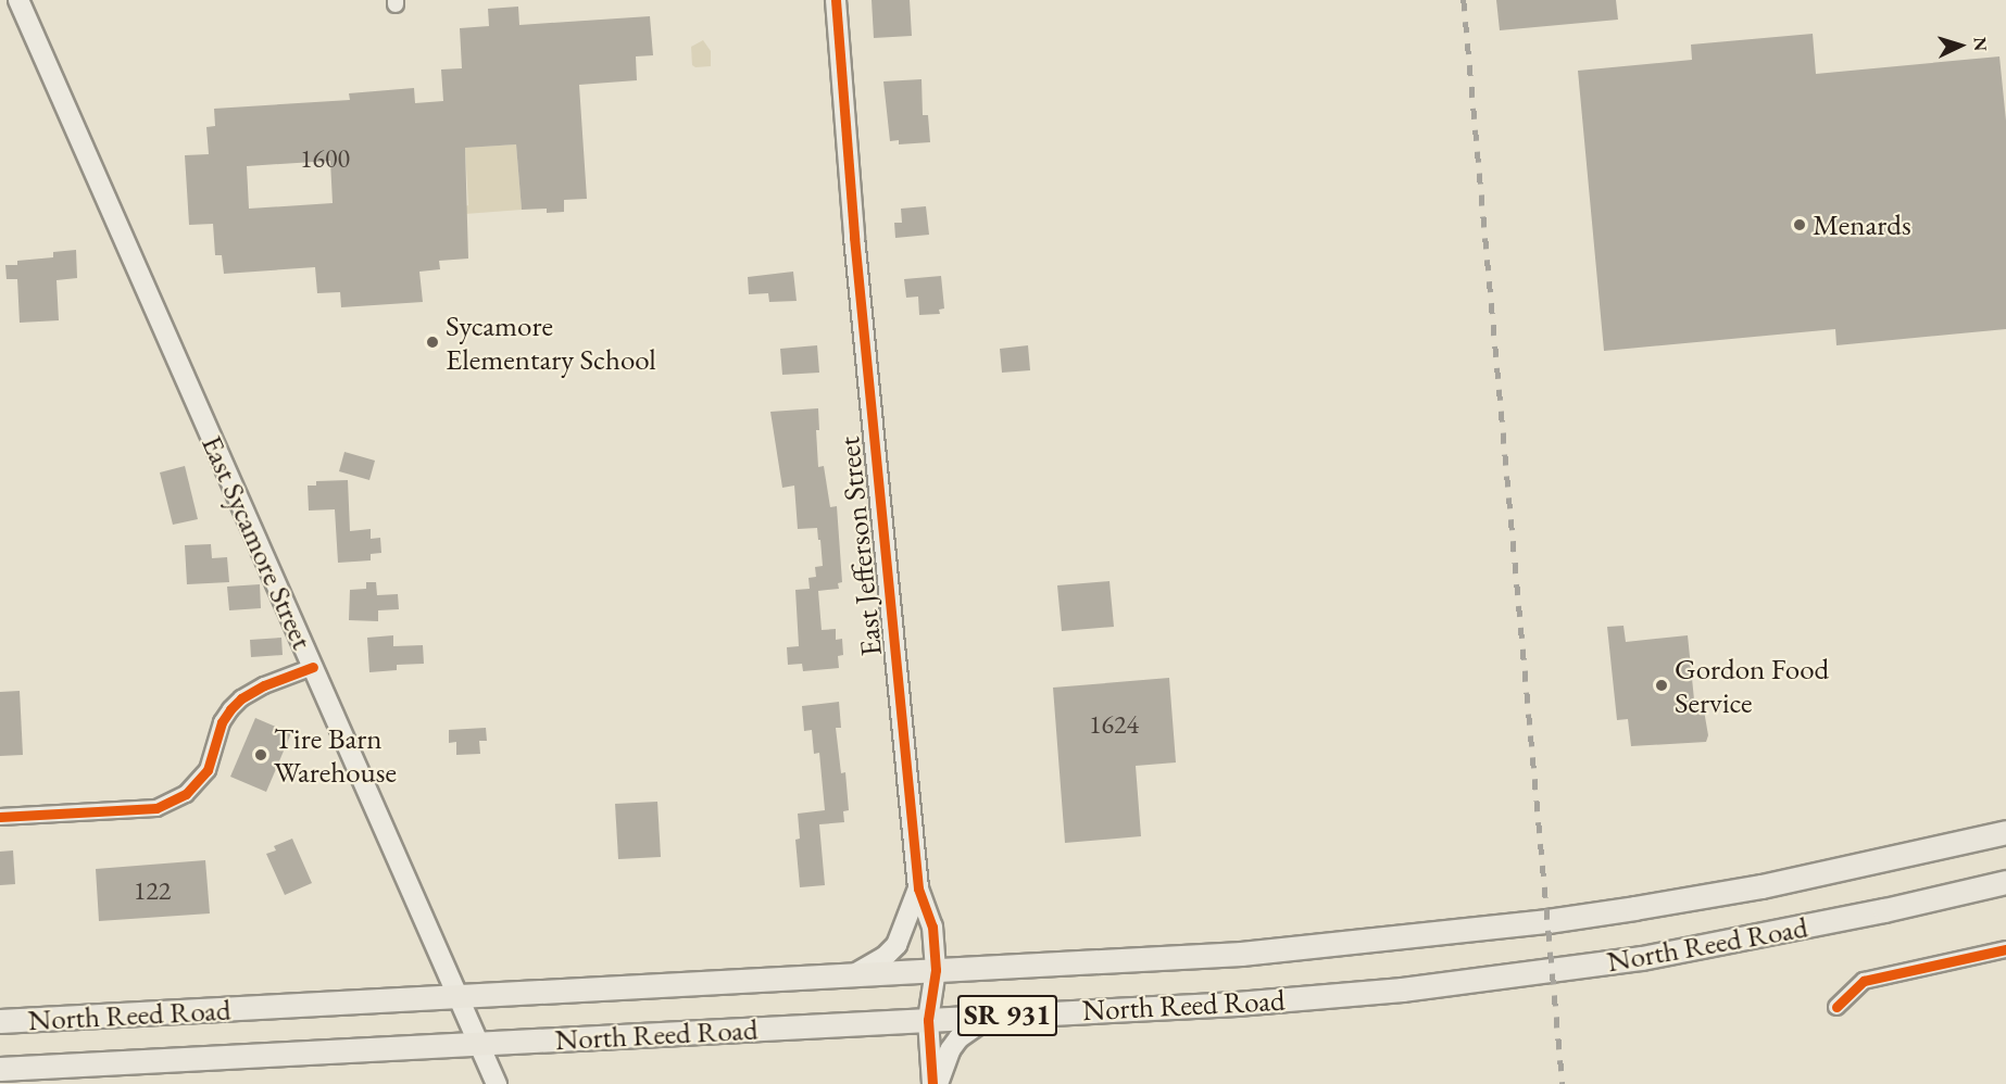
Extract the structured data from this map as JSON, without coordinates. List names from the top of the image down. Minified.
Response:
{"streets":{"main road":["North Reed Road","SR 931"],"street":["East Sycamore Street","East Jefferson Street"]},"crossings":[["East Sycamore Street","North Reed Road"],["East Jefferson Street","North Reed Road"]],"places":["Menards","Sycamore Elementary School","Gordon Food Service","Tire Barn Warehouse"],"house_numbers":["1600","1624","122"],"north":"right"}
